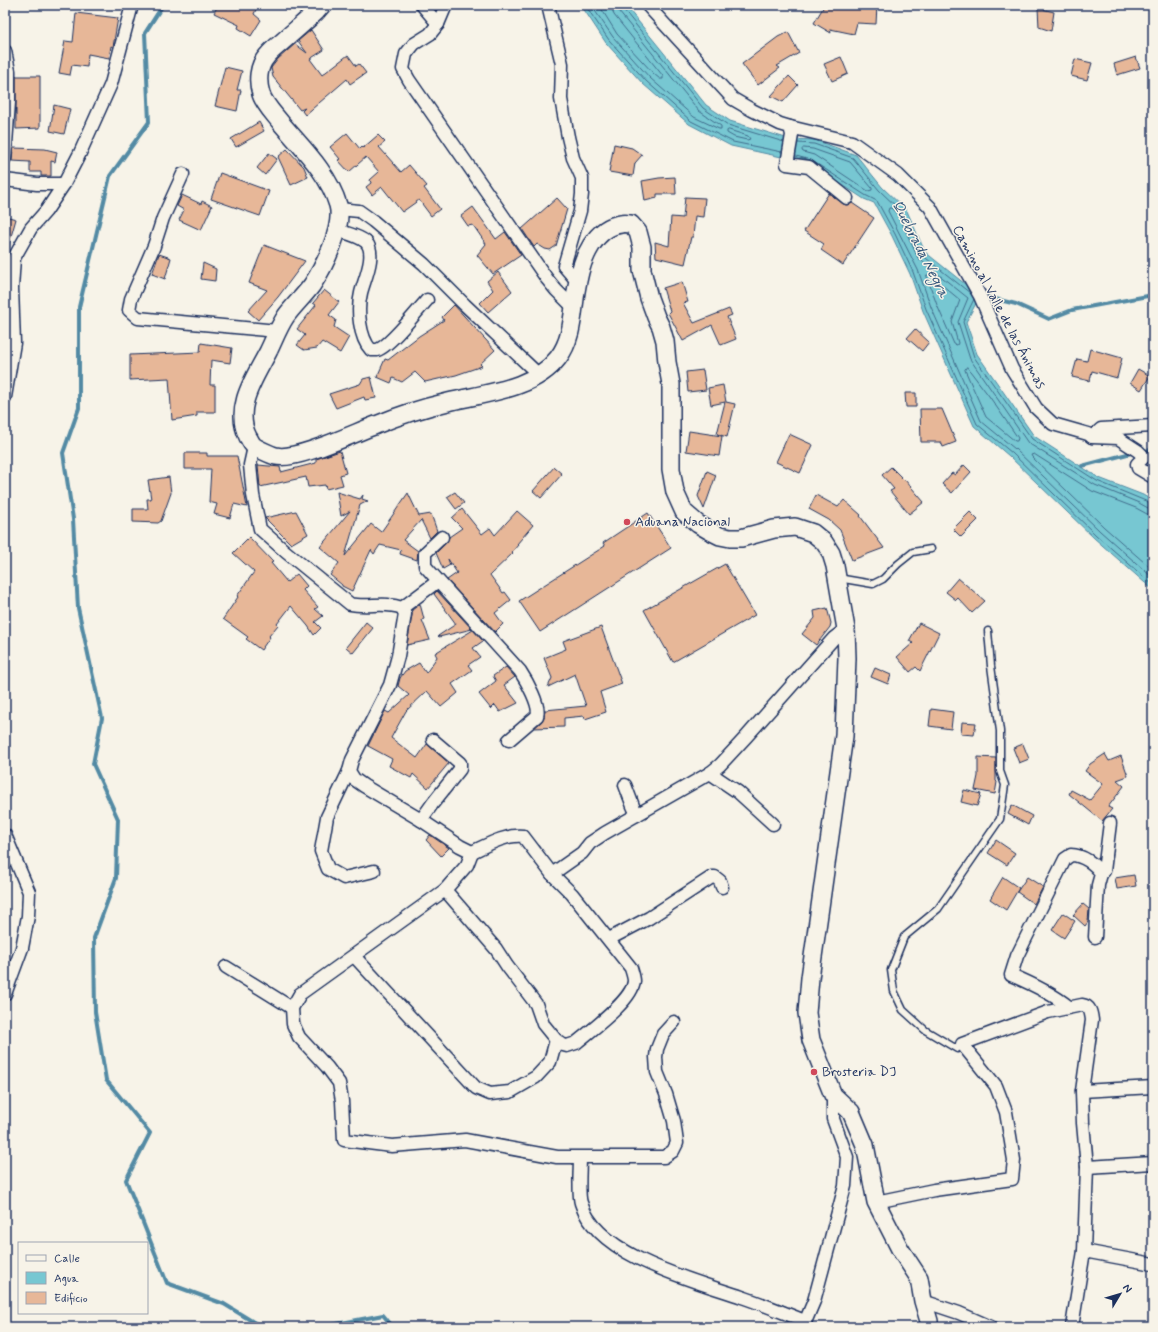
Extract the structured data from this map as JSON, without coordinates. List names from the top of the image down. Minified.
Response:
{"streets":{"street":["Camino al Valle de las Ánimas"]},"water":["Quebrada Negra"],"places":["Aduana Nacional","Brosteria DJ"],"legend":["Calle","Agua","Edificio"],"north":"top right"}
